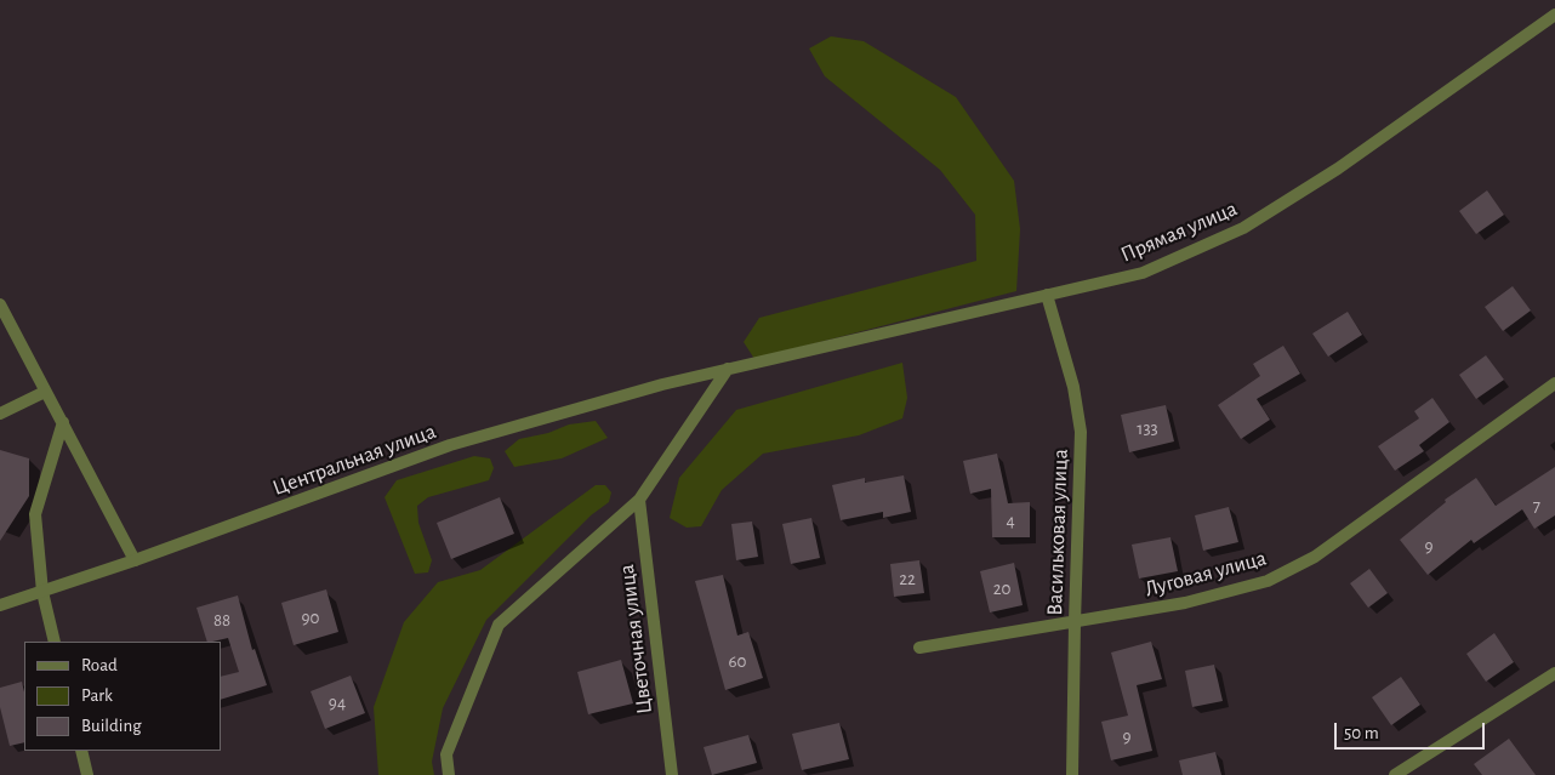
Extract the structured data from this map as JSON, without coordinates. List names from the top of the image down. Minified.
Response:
{"streets":{"street":["Прямая улица","Центральная улица","Васильковая улица","Луговая улица","Цветочная улица"]},"crossings":[["Прямая улица","Центральная улица"],["Прямая улица","Васильковая улица"],["Васильковая улица","Луговая улица"]],"house_numbers":["133","7","4","9","22","20","90","88","60","94","9"],"legend":["Road","Park","Building"],"scale_bar":"50 m"}
